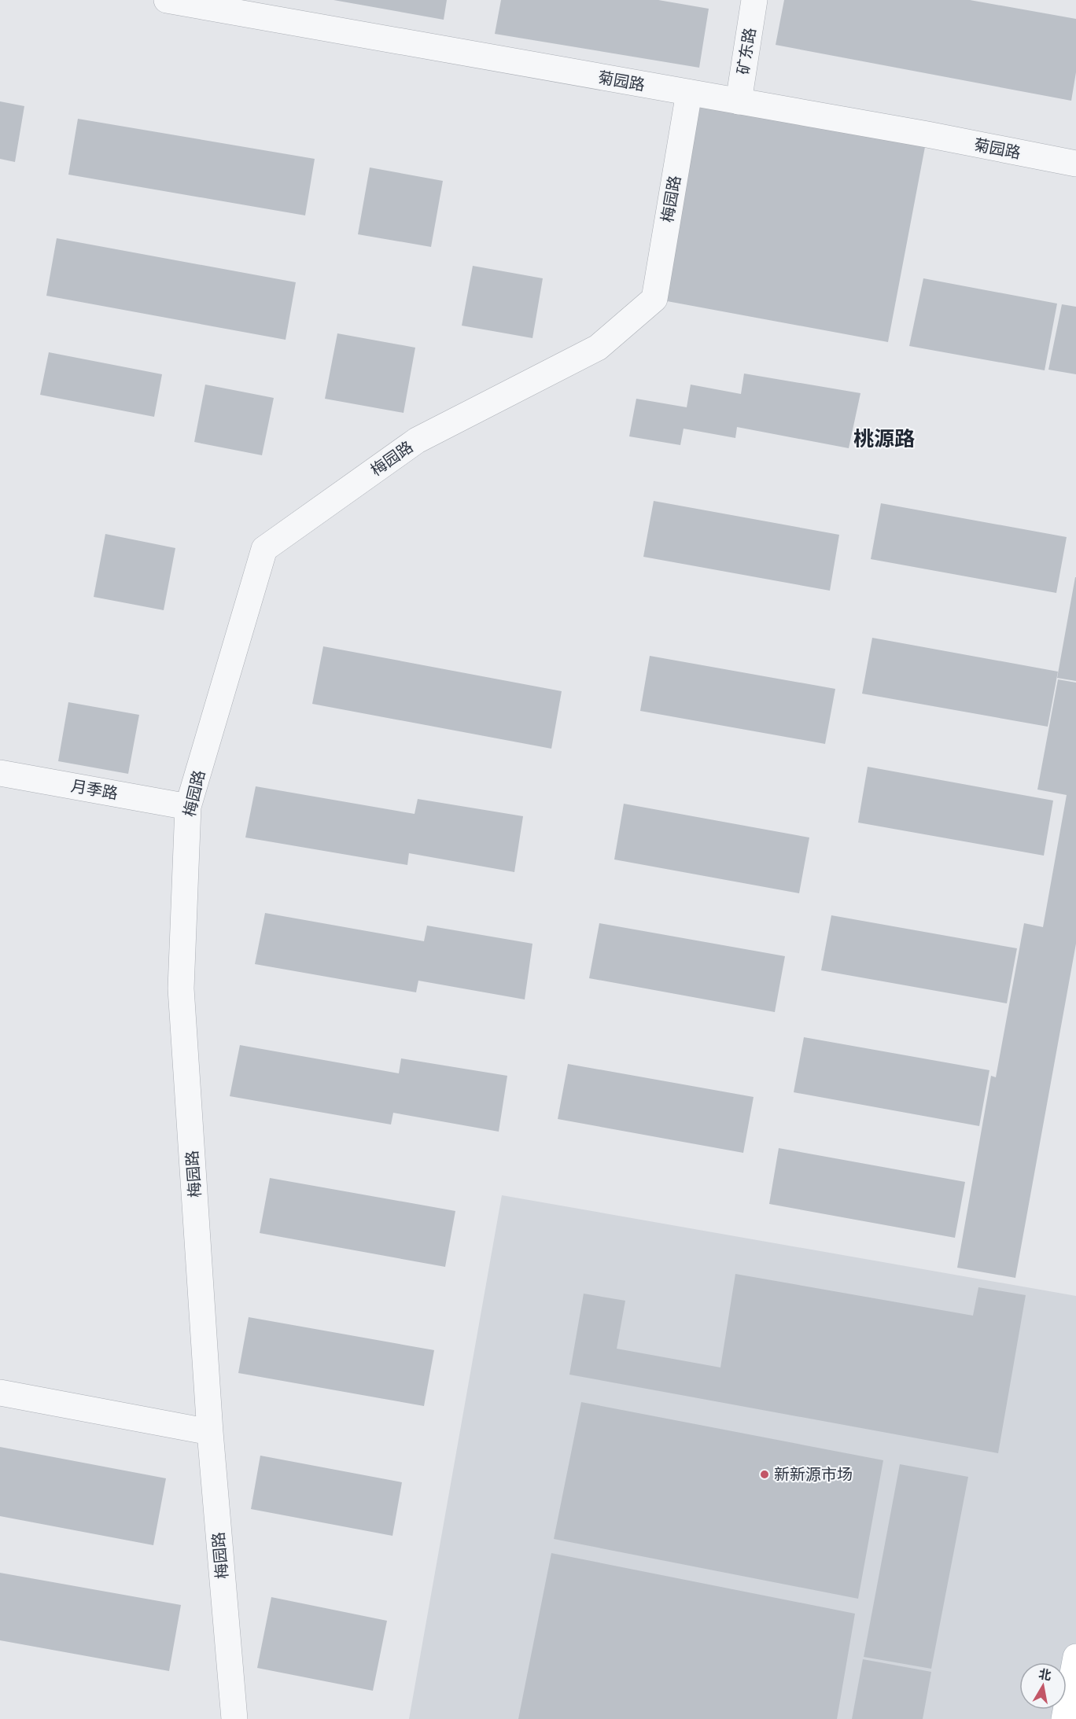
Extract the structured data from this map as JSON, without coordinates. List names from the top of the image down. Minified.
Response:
{"streets":{"street":["矿东路","菊园路","梅园路","月季路"]},"crossings":[["矿东路","菊园路"],["菊园路","梅园路"],["梅园路","月季路"]],"districts":["桃源路"],"places":["新新源市场"],"north":"top"}
